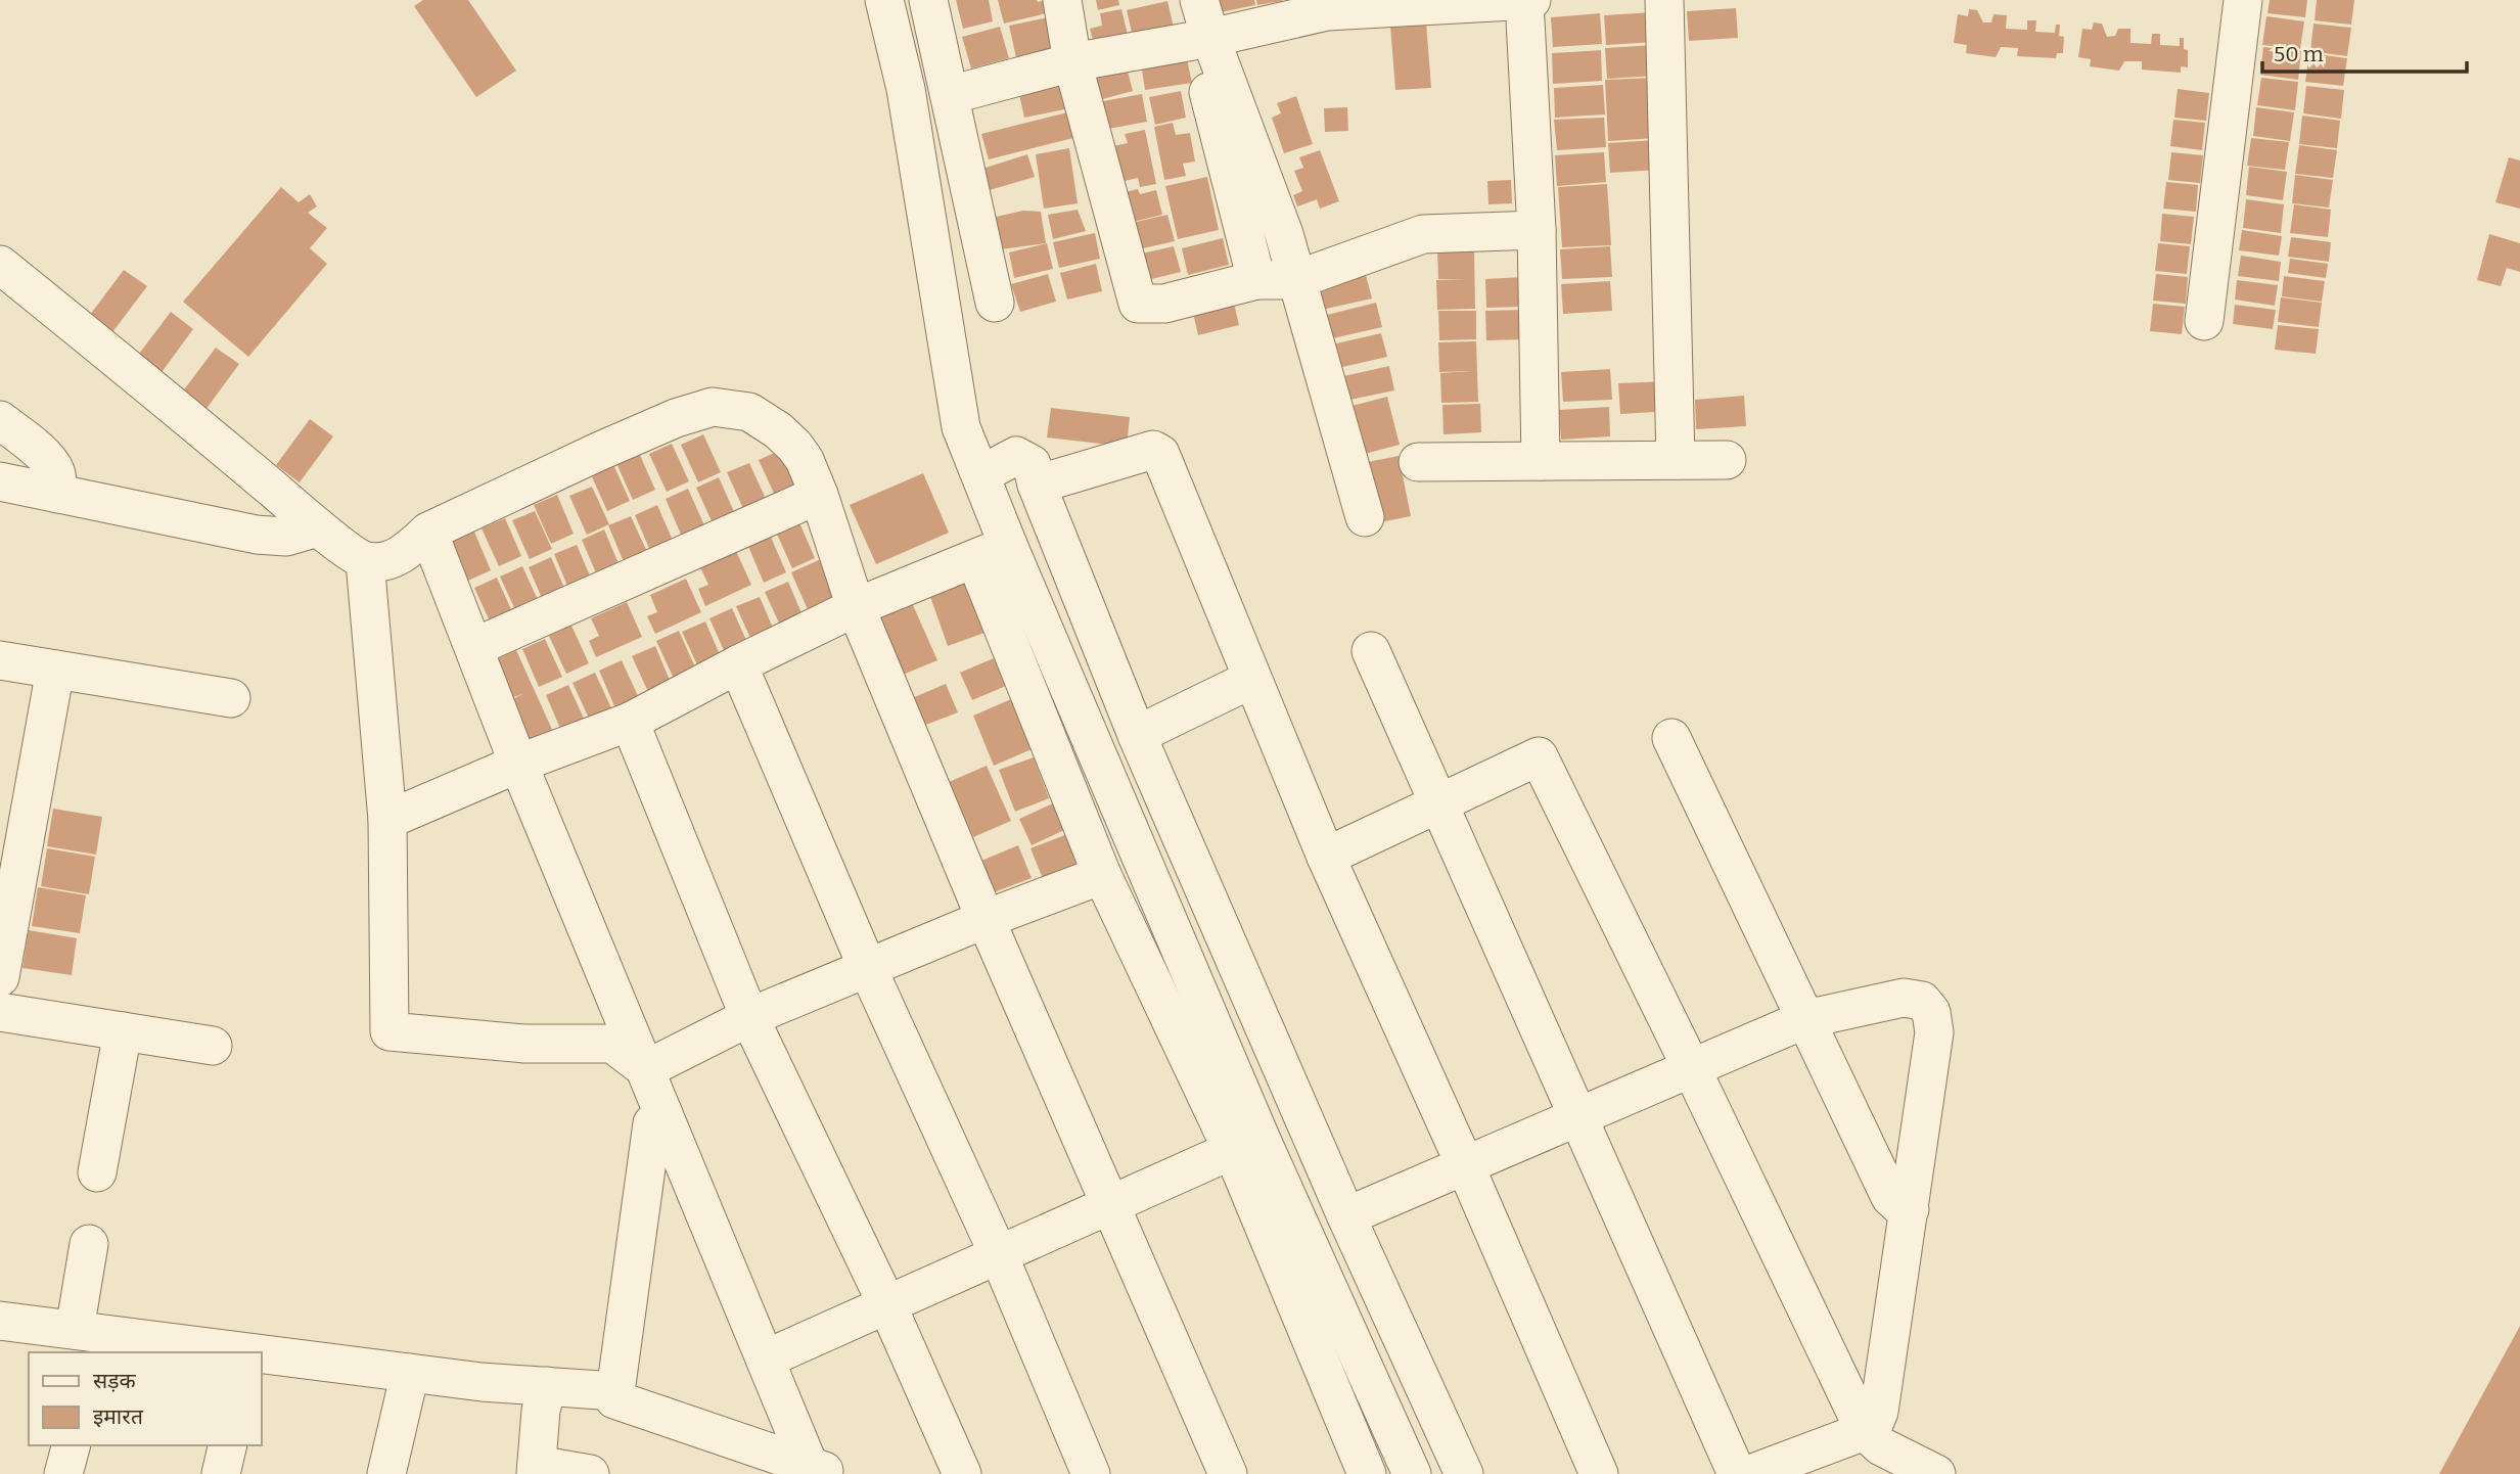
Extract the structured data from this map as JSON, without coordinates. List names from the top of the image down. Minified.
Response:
{"legend":["सड़क","इमारत"],"scale_bar":"50 m"}
